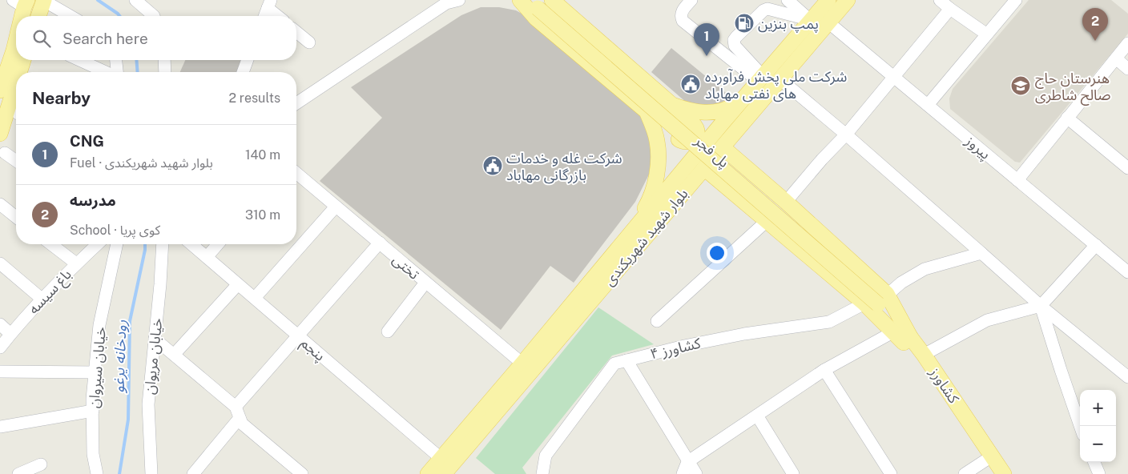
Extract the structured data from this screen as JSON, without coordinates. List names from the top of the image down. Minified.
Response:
{"streets":{"main road":["پل فجر","بلوار شهید شهریکندی","کشاورز"],"street":["پیروز","تختی","باغ سیسه","کشاورز ۴","پنجم","خیابان مریوان","خیابان سیروان"]},"crossings":[["پیروز","بلوار شهید شهریکندی"],["پل فجر","کشاورز ۴"],["پل فجر","کشاورز"],["بلوار شهید شهریکندی","تختی"],["بلوار شهید شهریکندی","پنجم"],["کشاورز ۴","کشاورز"]],"water":["رودخانه یرغو"],"places":{"fuel station":["پمپ بنزین"],"public building":["شرکت ملی پخش فرآورده های نفتی مهاباد","شرکت غله و خدمات بازرگانی مهاباد"],"school or university":["هنرستان حاج صالح شاطری"]},"page":{"pins":["2","1"],"search":"Search here","heading":["Nearby","2 results"],"list":[{"mark":"1","name":"CNG","note":"Fuel · بلوار شهید شهریکندی","value":"140 m"},{"mark":"2","name":"مدرسه","note":"School · کوی پریا","value":"310 m"}],"map_buttons":["+","−"]}}
